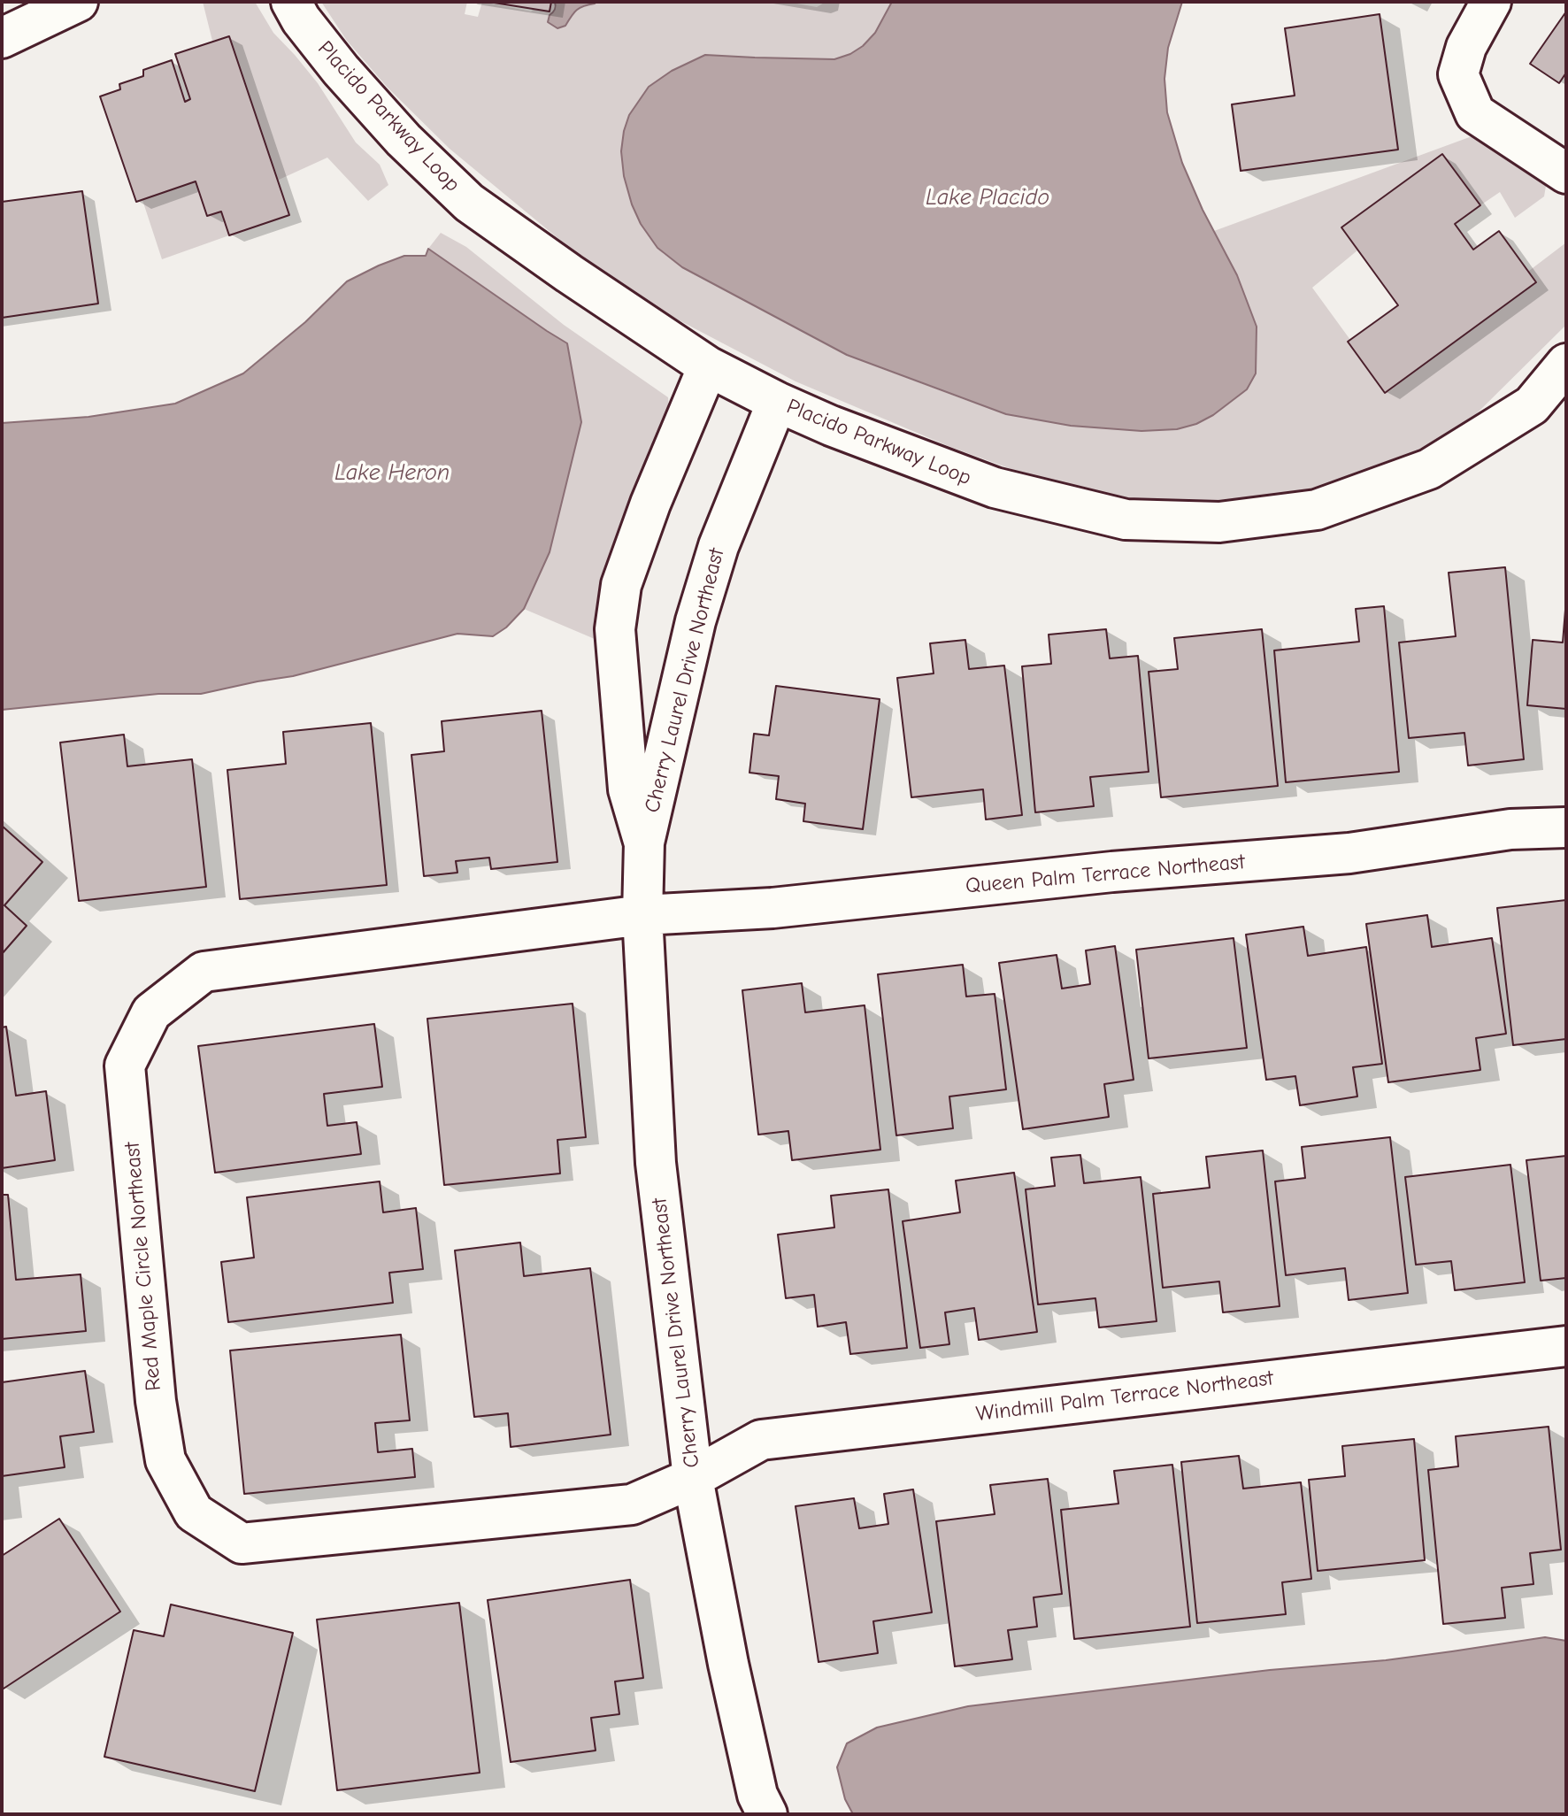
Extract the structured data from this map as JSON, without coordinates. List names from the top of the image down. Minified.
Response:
{"streets":{"street":["Placido Parkway Loop","Cherry Laurel Drive Northeast","Queen Palm Terrace Northeast","Red Maple Circle Northeast","Windmill Palm Terrace Northeast"]},"crossings":[["Placido Parkway Loop","Cherry Laurel Drive Northeast"],["Cherry Laurel Drive Northeast","Queen Palm Terrace Northeast"],["Cherry Laurel Drive Northeast","Red Maple Circle Northeast"],["Cherry Laurel Drive Northeast","Windmill Palm Terrace Northeast"],["Queen Palm Terrace Northeast","Red Maple Circle Northeast"],["Red Maple Circle Northeast","Windmill Palm Terrace Northeast"]],"water":["Lake Placido","Lake Heron"]}
